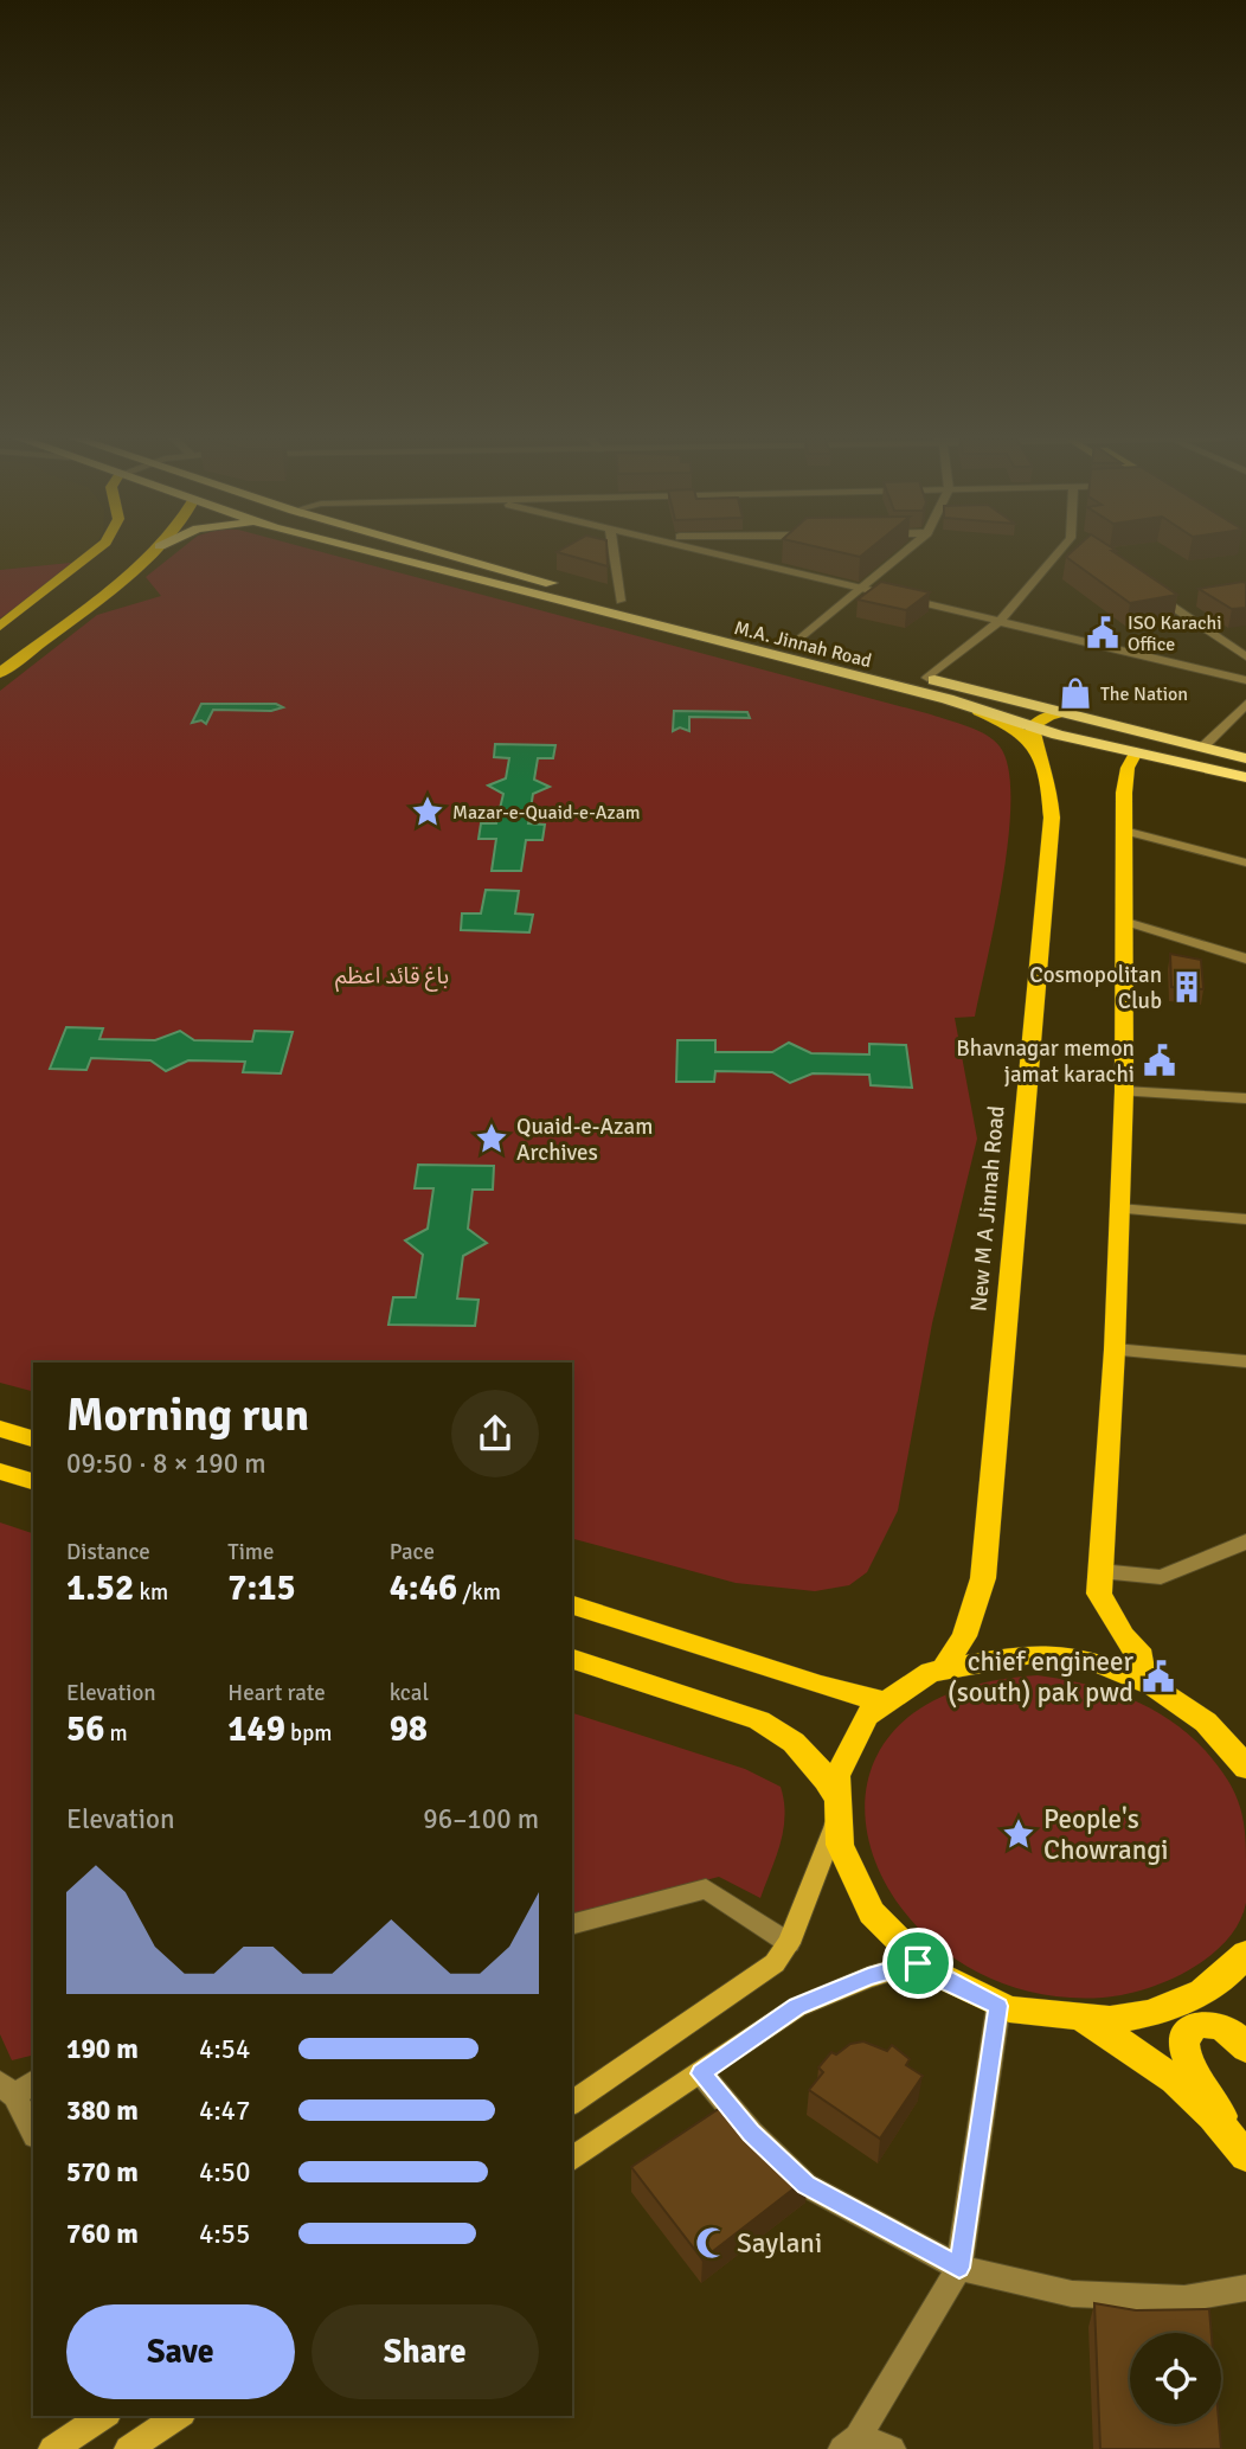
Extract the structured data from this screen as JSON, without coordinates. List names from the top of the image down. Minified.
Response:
{"streets":{"highway":["M.A. Jinnah Road"],"main road":["New M A Jinnah Road"]},"parks":["باغ قائد اعظم"],"places":{"public building":["ISO Karachi Office","Bhavnagar memon jamat karachi","chief engineer (south) pak pwd"],"shop":["The Nation"],"place":["Mazar-e-Quaid-e-Azam","Quaid-e-Azam Archives","People's Chowrangi"],"building":["Cosmopolitan Club"],"mosque":["Saylani"]},"page":{"heading":["Morning run","09:50 · 8 × 190 m"],"stats":[["Distance","1.52 km"],["Time","7:15"],["Pace","4:46 /km"],["Elevation","56 m"],["Heart rate","149 bpm"],["kcal","98"]],"chart":["Elevation","96–100 m"],"list":[{"name":"190 m","note":"4:54"},{"name":"380 m","note":"4:47"},{"name":"570 m","note":"4:50"},{"name":"760 m","note":"4:55"}],"buttons":["Save","Share"]}}
